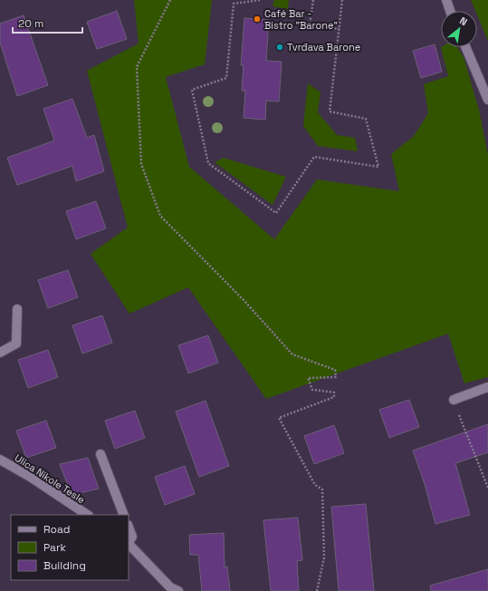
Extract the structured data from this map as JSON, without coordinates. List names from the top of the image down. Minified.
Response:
{"streets":{"street":["Ulica Nikole Tesle"]},"places":["Café Bar - Bistro \"Barone\"","Tvrđava Barone"],"legend":["Road","Park","Building"],"scale_bar":"20 m","north":"top right"}
